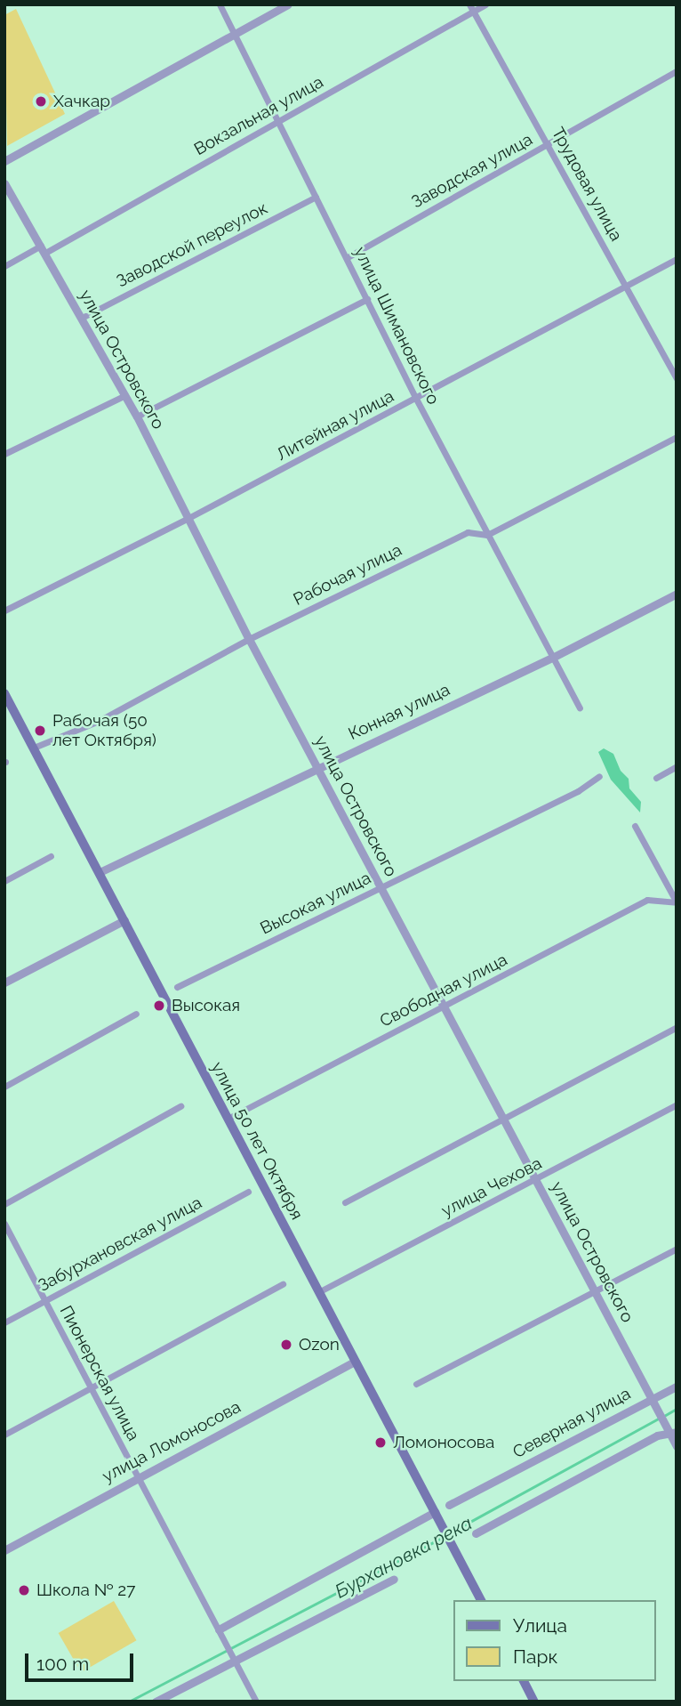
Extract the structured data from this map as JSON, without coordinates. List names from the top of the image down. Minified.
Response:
{"streets":{"main road":["улица 50 лет Октября"],"street":["Вокзальная улица","Заводская улица","Трудовая улица","Заводской переулок","улица Шимановского","улица Островского","Литейная улица","Рабочая улица","Конная улица","Высокая улица","Свободная улица","улица Чехова","Забурхановская улица","Пионерская улица","Северная улица","улица Ломоносова"]},"crossings":[["Вокзальная улица","Трудовая улица"],["Вокзальная улица","улица Шимановского"],["Вокзальная улица","улица Островского"],["Заводская улица","Трудовая улица"],["Заводская улица","улица Шимановского"],["Трудовая улица","Литейная улица"],["Заводской переулок","улица Шимановского"],["Заводской переулок","улица Островского"],["улица Шимановского","Литейная улица"],["улица Шимановского","Рабочая улица"],["улица Шимановского","Конная улица"],["улица Островского","Литейная улица"],["улица Островского","Рабочая улица"],["улица Островского","Конная улица"],["улица Островского","Высокая улица"],["улица Островского","Свободная улица"],["улица Островского","улица Чехова"],["улица Островского","Северная улица"],["Рабочая улица","улица 50 лет Октября"],["Конная улица","улица 50 лет Октября"],["Свободная улица","улица 50 лет Октября"],["улица 50 лет Октября","улица Чехова"],["улица 50 лет Октября","улица Ломоносова"],["Забурхановская улица","Пионерская улица"],["Пионерская улица","улица Ломоносова"]],"water":["Бурхановка река"],"places":["Хачкар","Рабочая (50 лет Октября)","Высокая","Ozon","Ломоносова","Школа № 27"],"legend":["Улица","Парк"],"scale_bar":"100 m"}
